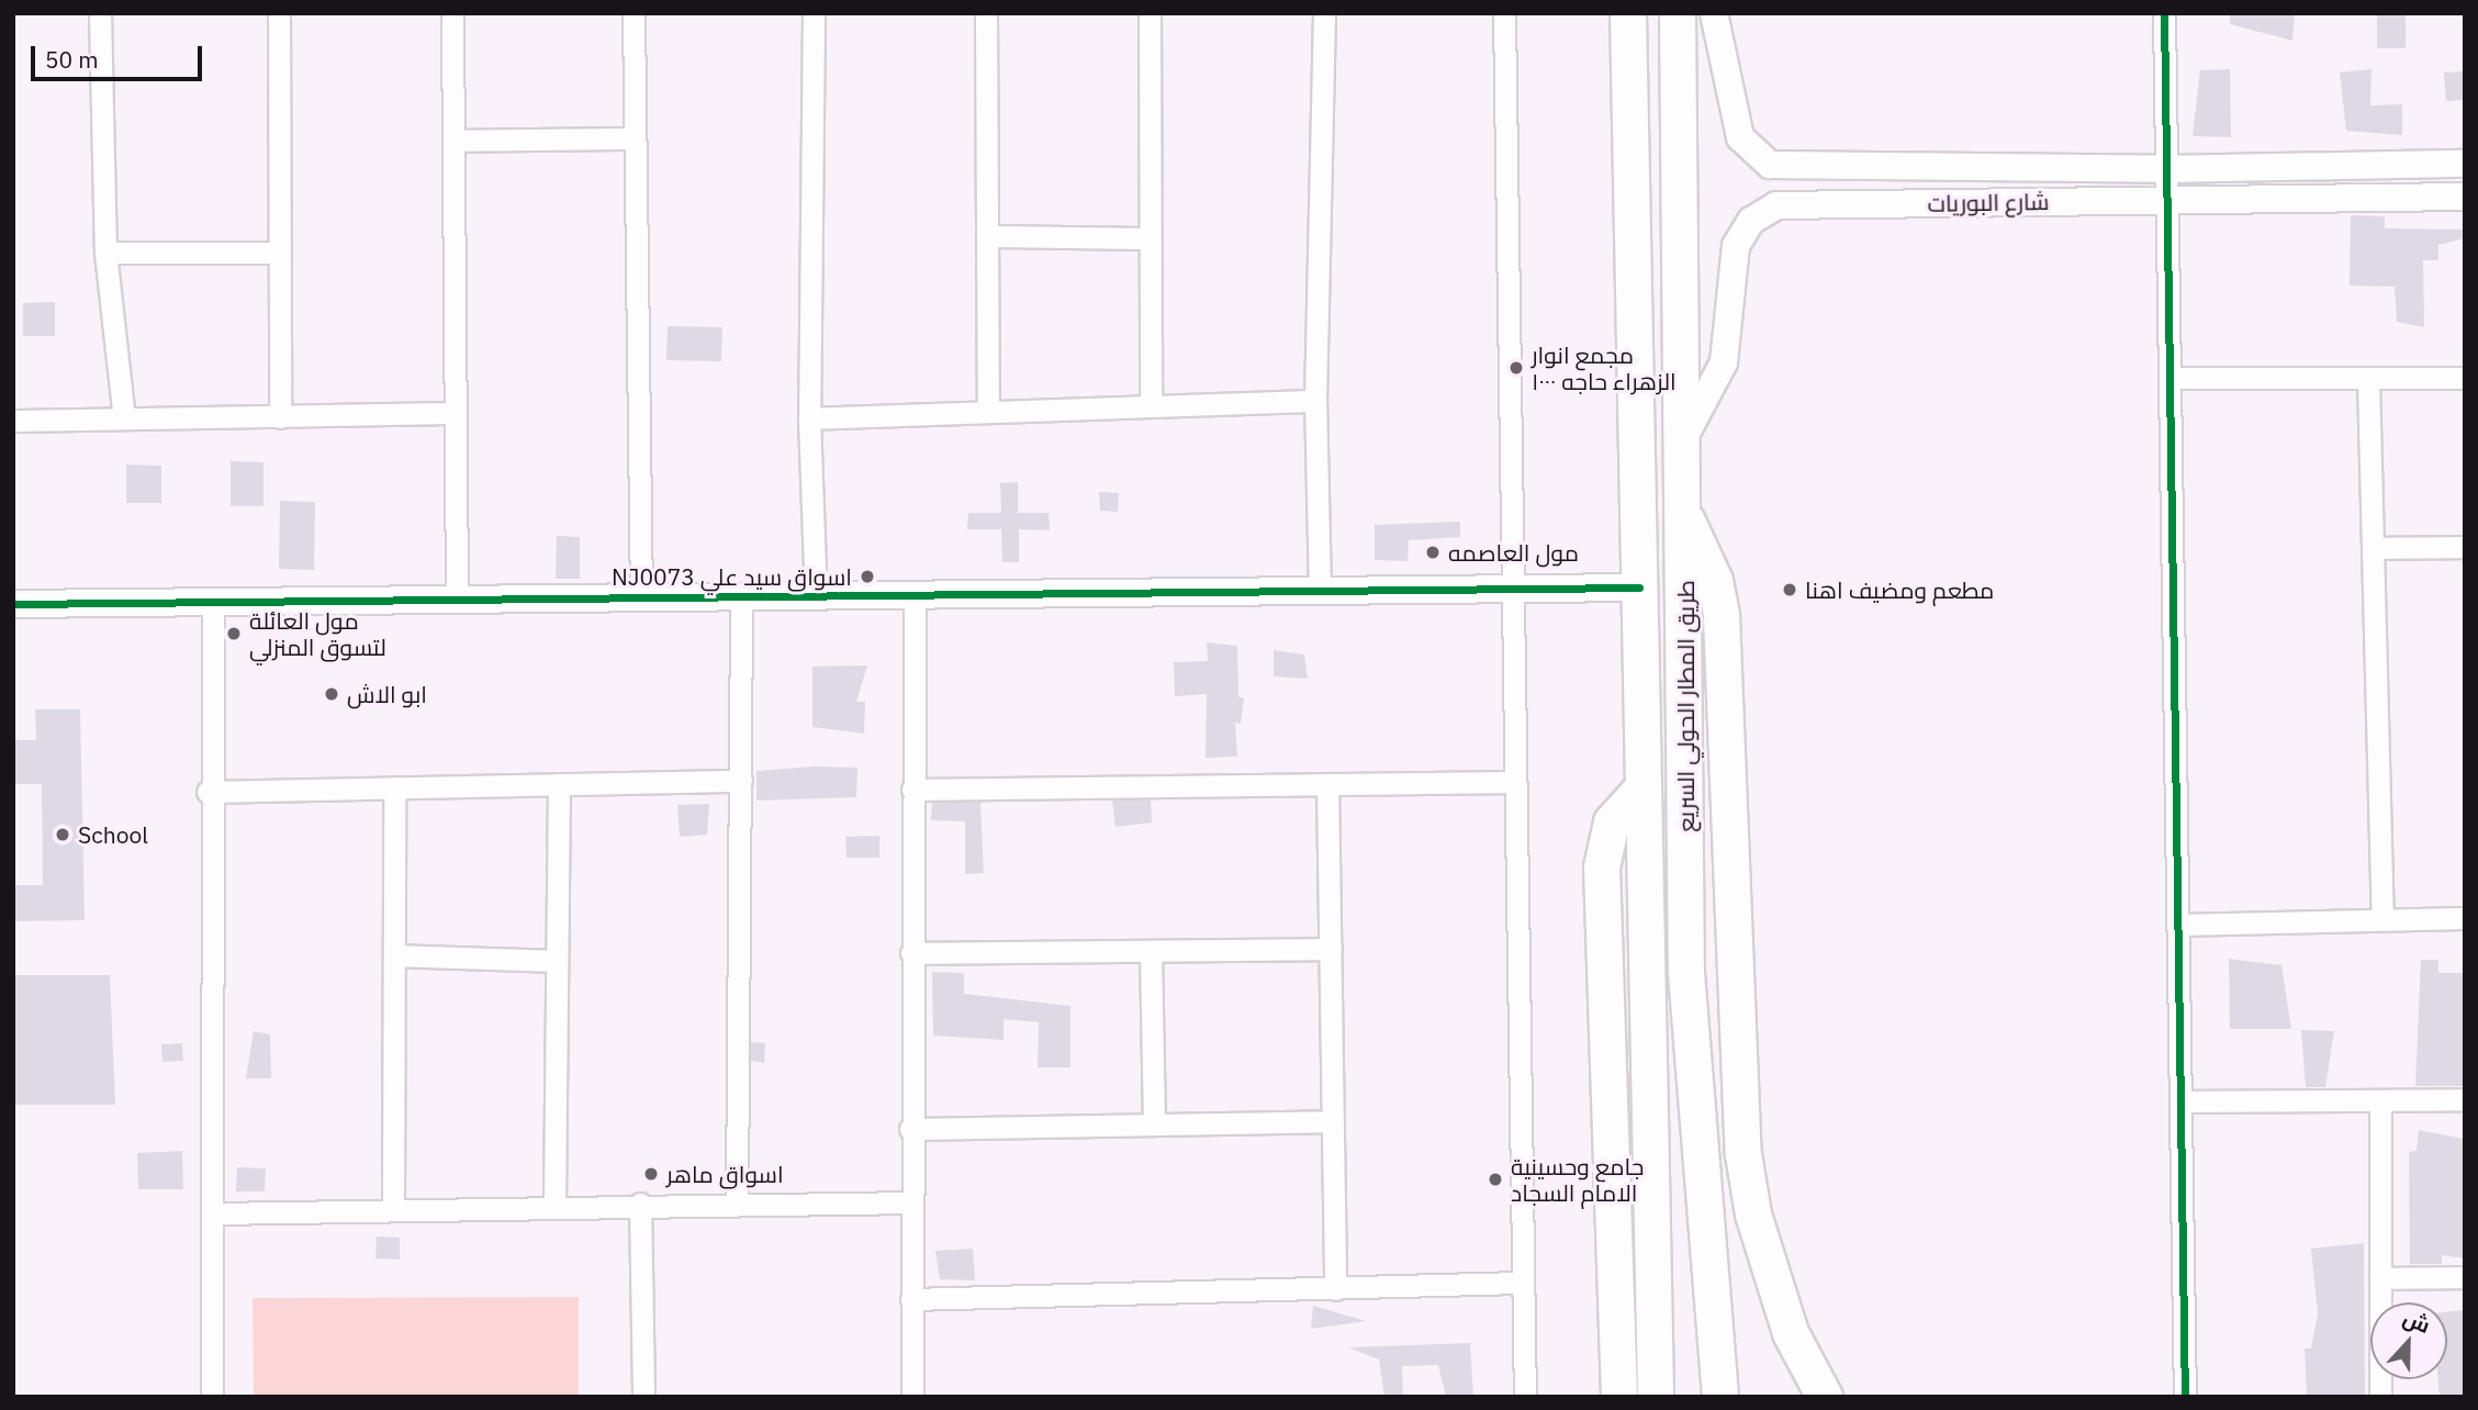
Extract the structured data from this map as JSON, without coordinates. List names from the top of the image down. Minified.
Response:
{"streets":{"highway":["طريق المطار الحولي السريع"],"street":["شارع البوريات"]},"crossings":[["شارع البوريات","طريق المطار الحولي السريع"]],"places":["مجمع انوار الزهراء حاجه ١٠٠٠","مول العاصمه","NJ0073 اسواق سيد علي","مطعم ومضيف اهنا","مول العائلة لتسوق المنزلي","ابو الاش","School","اسواق ماهر","جامع وحسينية الامام السجاد"],"scale_bar":"50 m","north":"top"}
